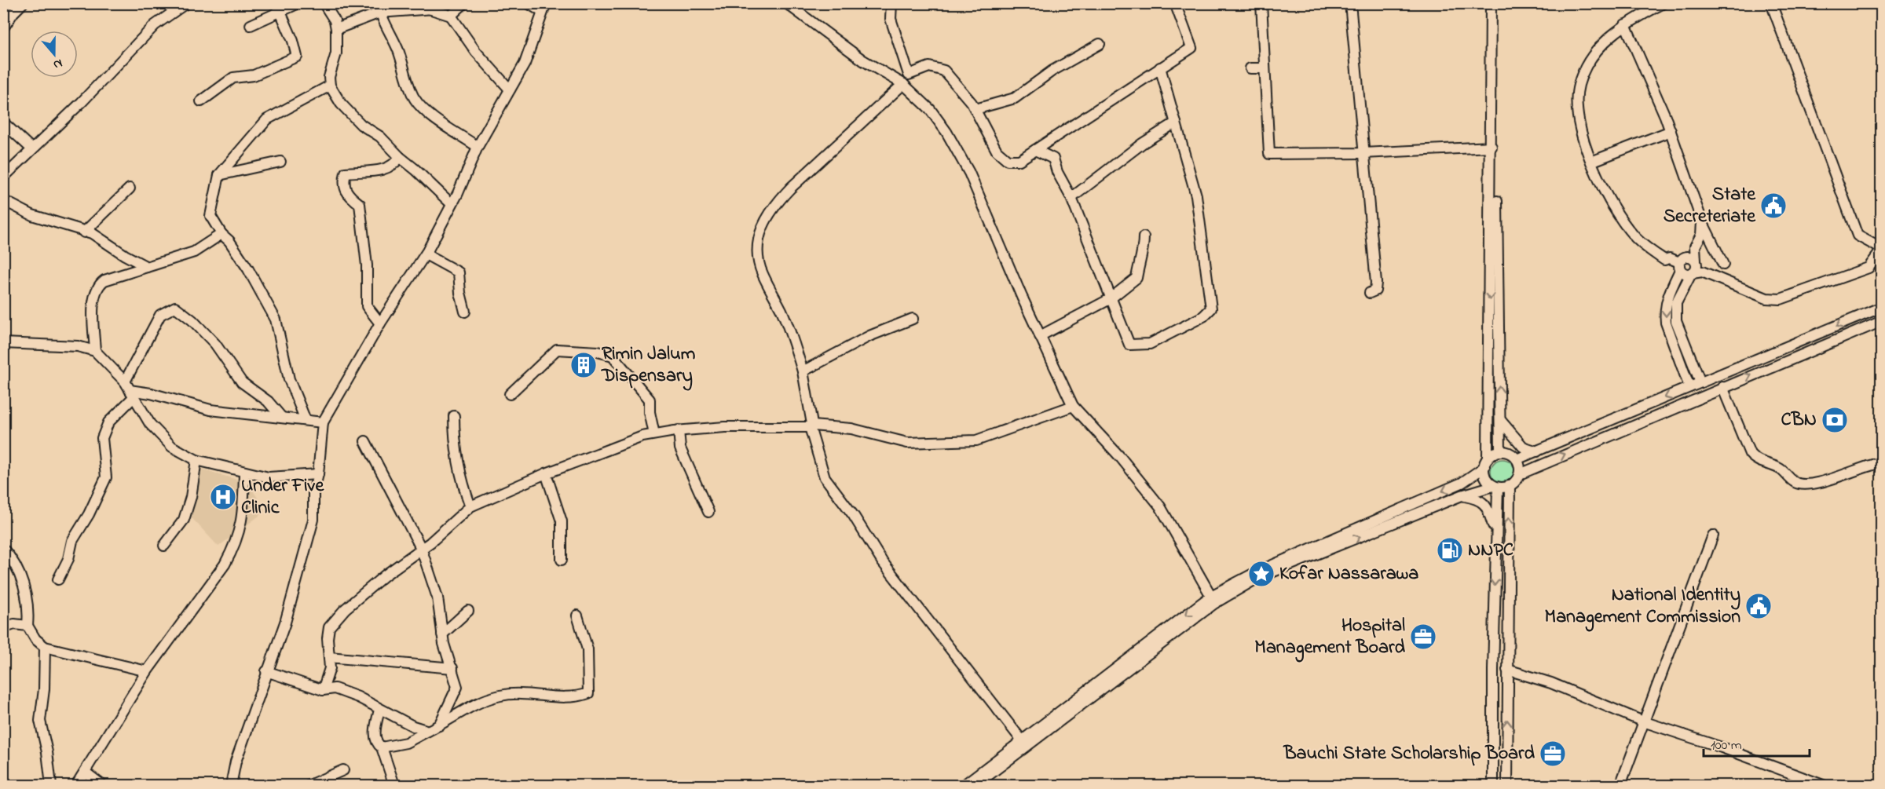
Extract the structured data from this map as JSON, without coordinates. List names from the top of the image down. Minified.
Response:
{"places":{"public building":["State Secreteriate","National Identity Management Commission"],"building":["Rimin Jalum Dispensary"],"bank":["CBN"],"hospital":["Under Five Clinic"],"fuel station":["NNPC"],"place":["Kofar Nassarawa"],"office":["Hospital Management Board","Bauchi State Scholarship Board"]},"scale_bar":"100 m","north":"bottom"}
